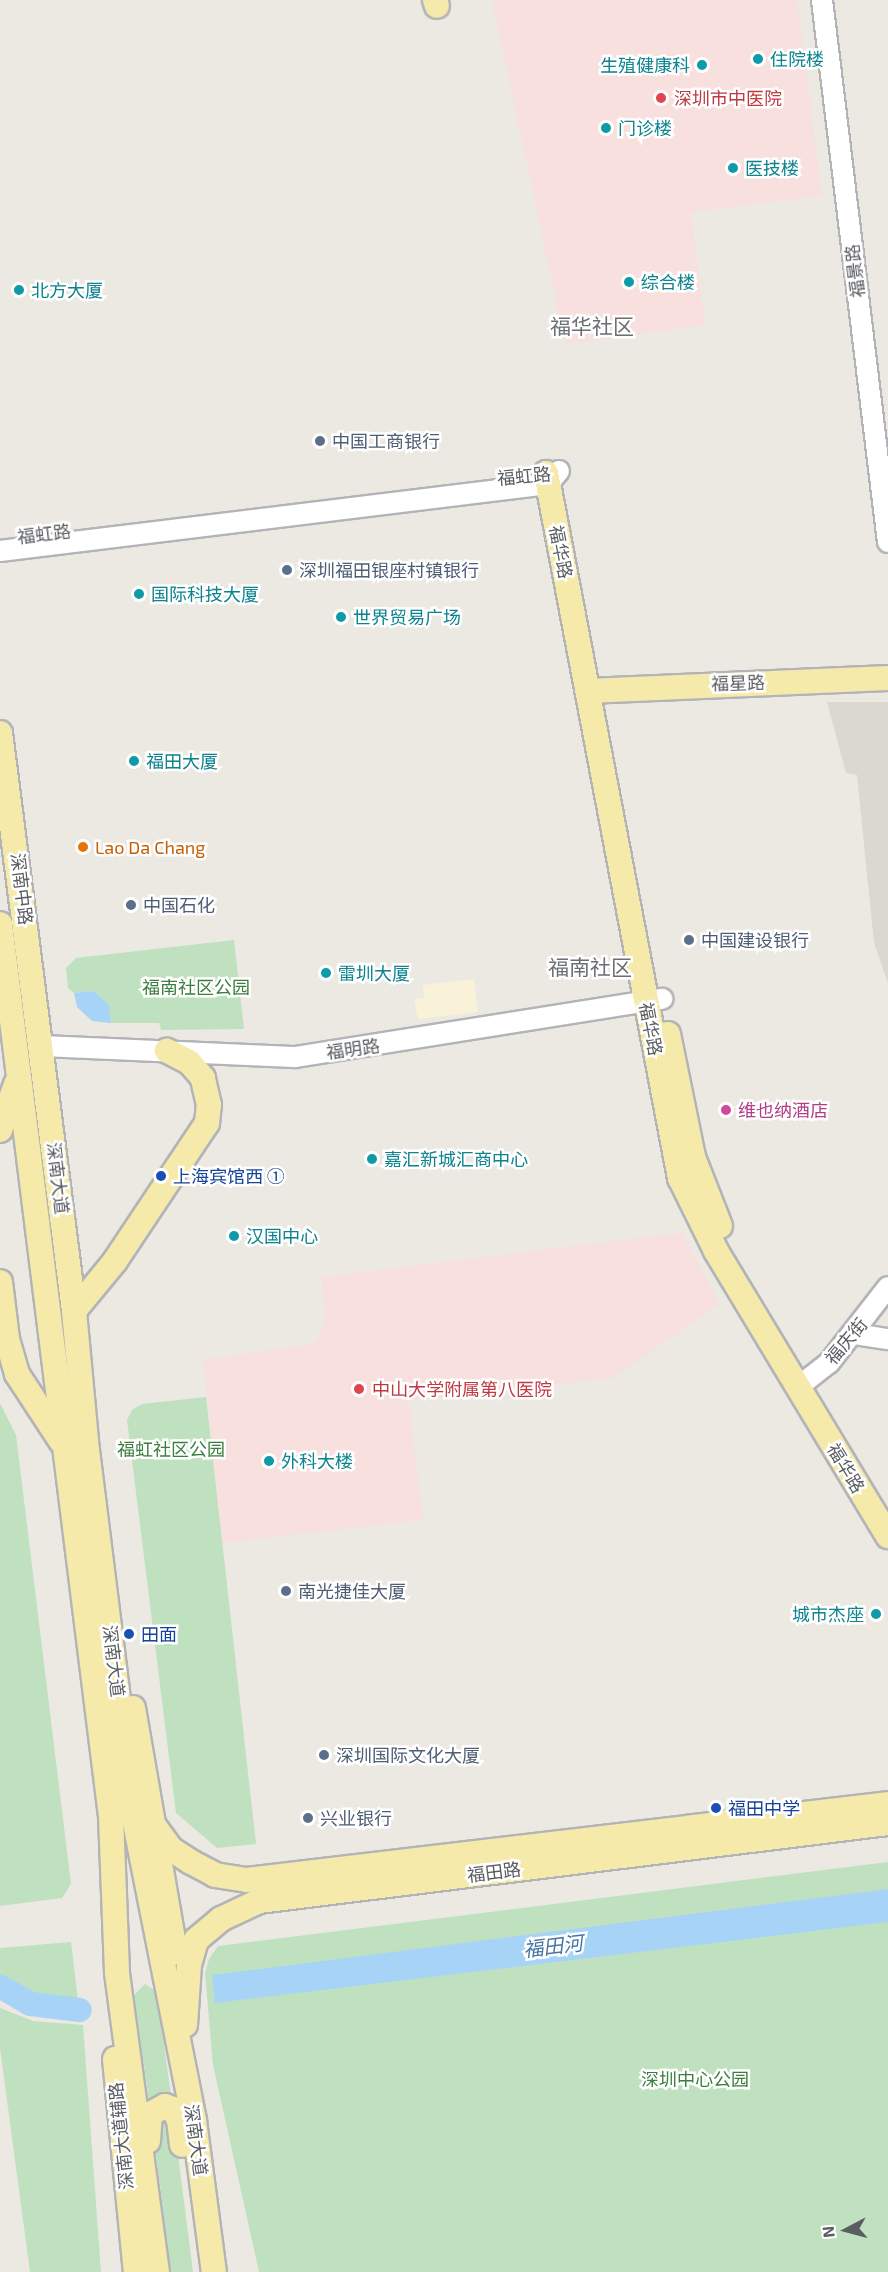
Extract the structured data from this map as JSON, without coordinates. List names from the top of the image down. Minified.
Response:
{"streets":{"main road":["福华路","福星路","深南中路","深南大道","福田路","深南大道辅路"],"street":["福景路","福虹路","福明路","福庆街"]},"crossings":[["福虹路","福华路"],["福华路","福星路"],["福华路","福明路"],["福华路","福庆街"],["深南中路","福明路"],["深南中路","深南大道"],["福明路","深南大道"],["深南大道","深南大道辅路"]],"districts":["福华社区","福南社区"],"water":["福田河"],"parks":["福南社区公园","福虹社区公园","深圳中心公园"],"places":["住院楼","生殖健康科","深圳市中医院","门诊楼","医技楼","综合楼","北方大厦","中国工商银行","深圳福田银座村镇银行","国际科技大厦","世界贸易广场","福田大厦","Lao Da Chang","中国石化","中国建设银行","雷圳大厦","维也纳酒店","嘉汇新城汇商中心","上海宾馆西 ①","汉国中心","中山大学附属第八医院","外科大楼","南光捷佳大厦","城市杰座","田面","深圳国际文化大厦","福田中学","兴业银行"],"north":"left"}
